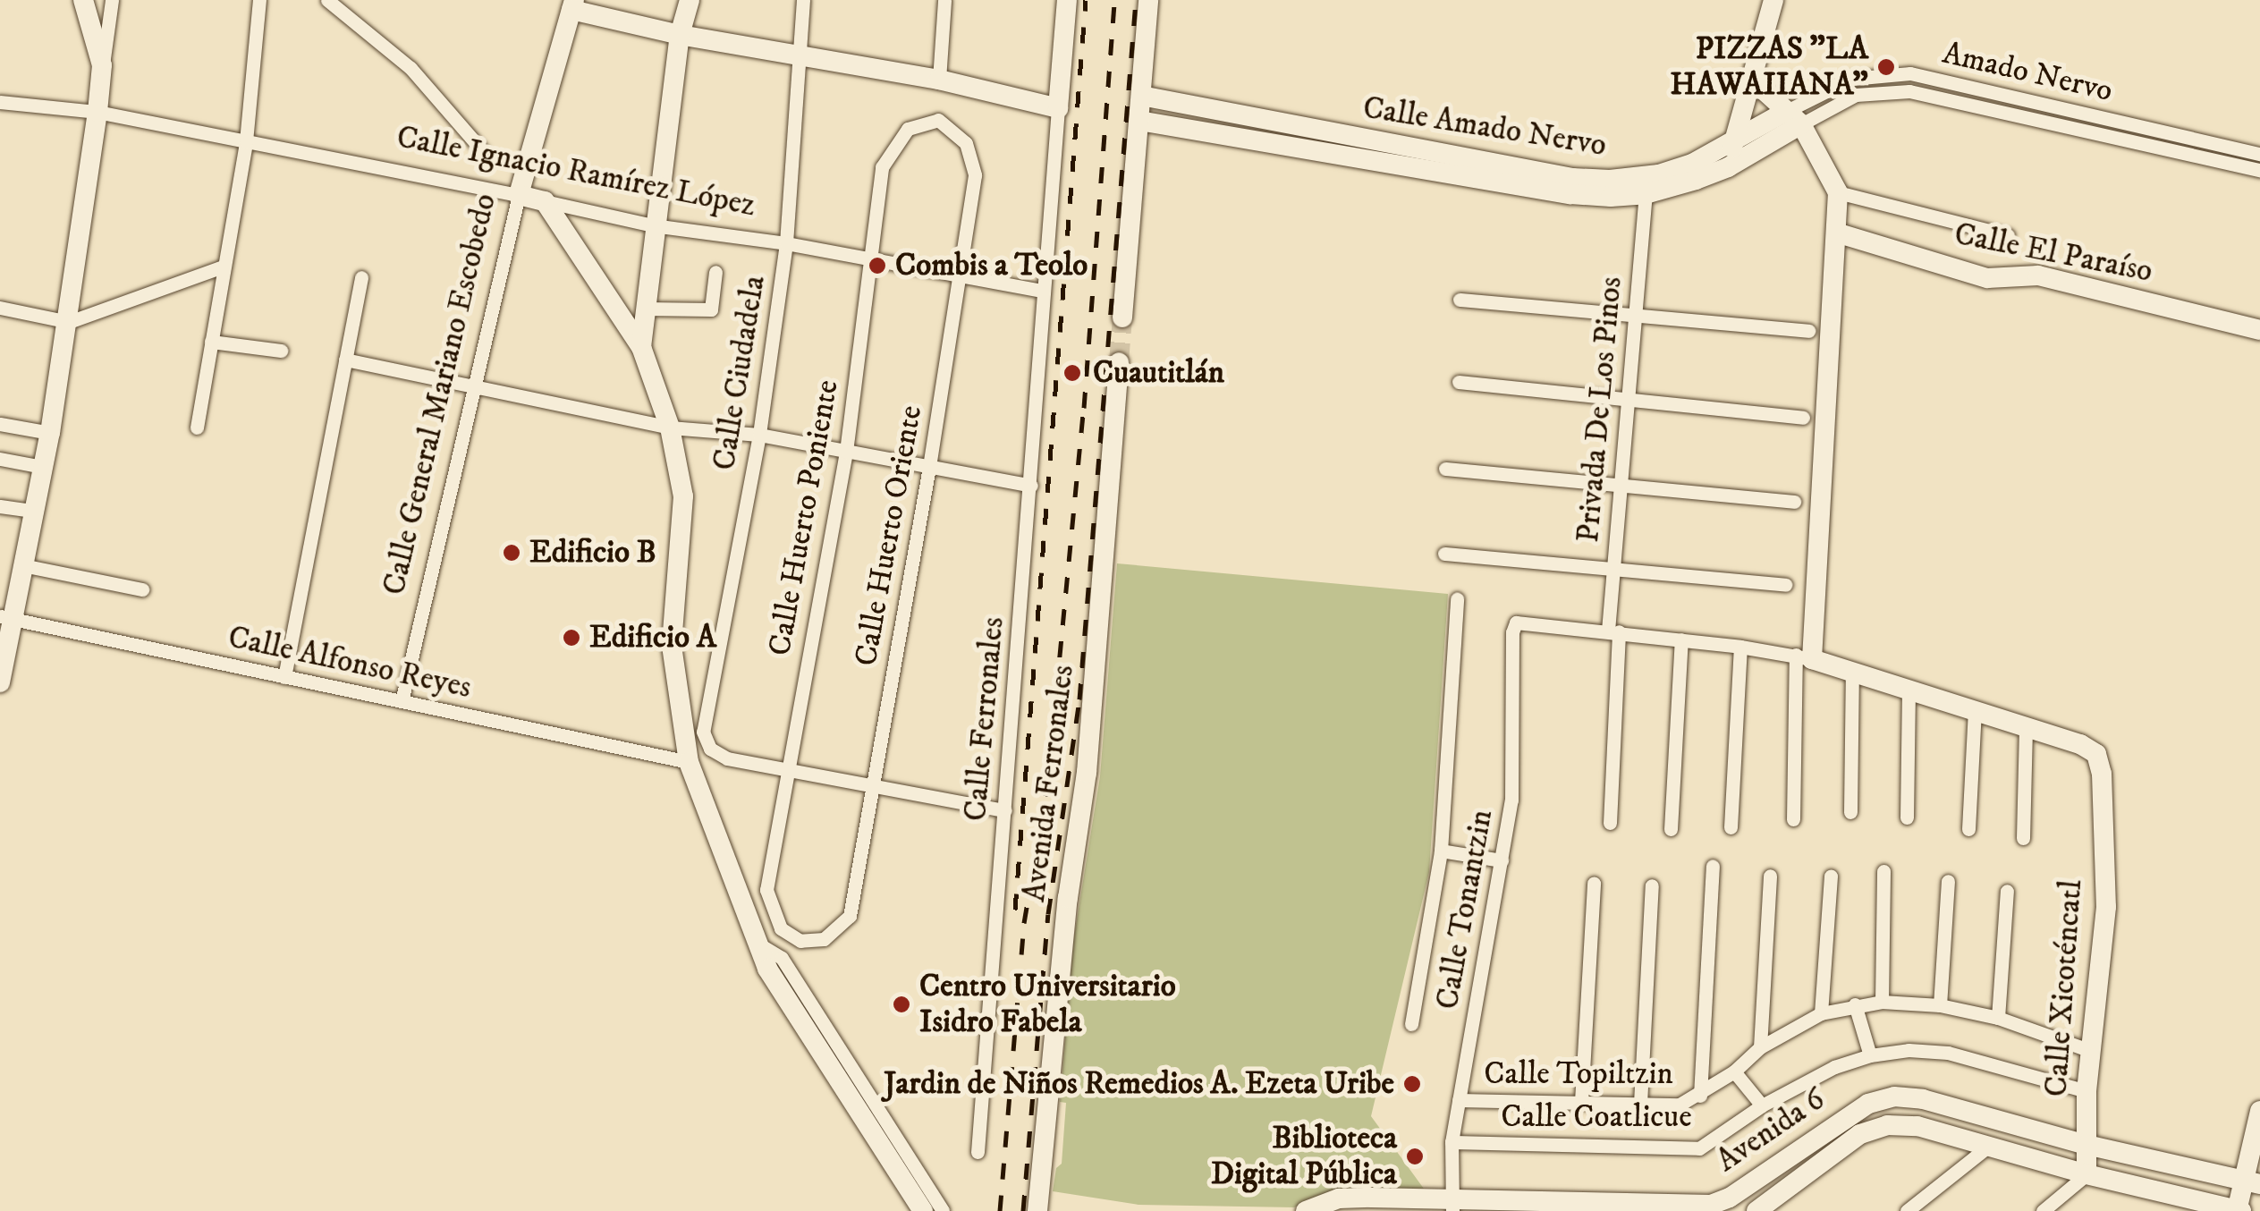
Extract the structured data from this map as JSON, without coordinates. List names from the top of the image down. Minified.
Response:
{"streets":{"main road":["Calle Amado Nervo","Calle Ignacio Ramírez López","Calle El Paraíso","Calle General Mariano Escobedo","Avenida Ferronales","Calle Xicoténcatl","Avenida 6"],"street":["Amado Nervo","Calle Ciudadela","Privada De Los Pinos","Calle Huerto Poniente","Calle Huerto Oriente","Calle Alfonso Reyes","Calle Ferronales","Calle Tonantzin","Calle Topiltzin","Calle Coatlicue"]},"crossings":[["Amado Nervo","Calle Amado Nervo"],["Calle Amado Nervo","Privada De Los Pinos"],["Calle Ignacio Ramírez López","Calle Ciudadela"],["Calle Ignacio Ramírez López","Calle General Mariano Escobedo"],["Calle Ignacio Ramírez López","Calle Huerto Poniente"],["Calle Ignacio Ramírez López","Calle Huerto Oriente"],["Calle Ignacio Ramírez López","Calle Ferronales"],["Calle Ciudadela","Calle Huerto Poniente"],["Calle General Mariano Escobedo","Calle Alfonso Reyes"],["Privada De Los Pinos","Calle Tonantzin"],["Calle Huerto Poniente","Calle Huerto Oriente"],["Calle Tonantzin","Calle Topiltzin"],["Calle Tonantzin","Calle Coatlicue"],["Calle Tonantzin","Avenida 6"],["Calle Xicoténcatl","Calle Topiltzin"],["Calle Xicoténcatl","Calle Coatlicue"],["Calle Xicoténcatl","Avenida 6"]],"places":["PIZZAS \"LA HAWAIIANA\"","Combis a Teolo","Cuautitlán","Edificio B","Edificio A","Centro Universitario Isidro Fabela","Jardin de Niños Remedios A. Ezeta Uribe","Biblioteca Digital Pública"]}
